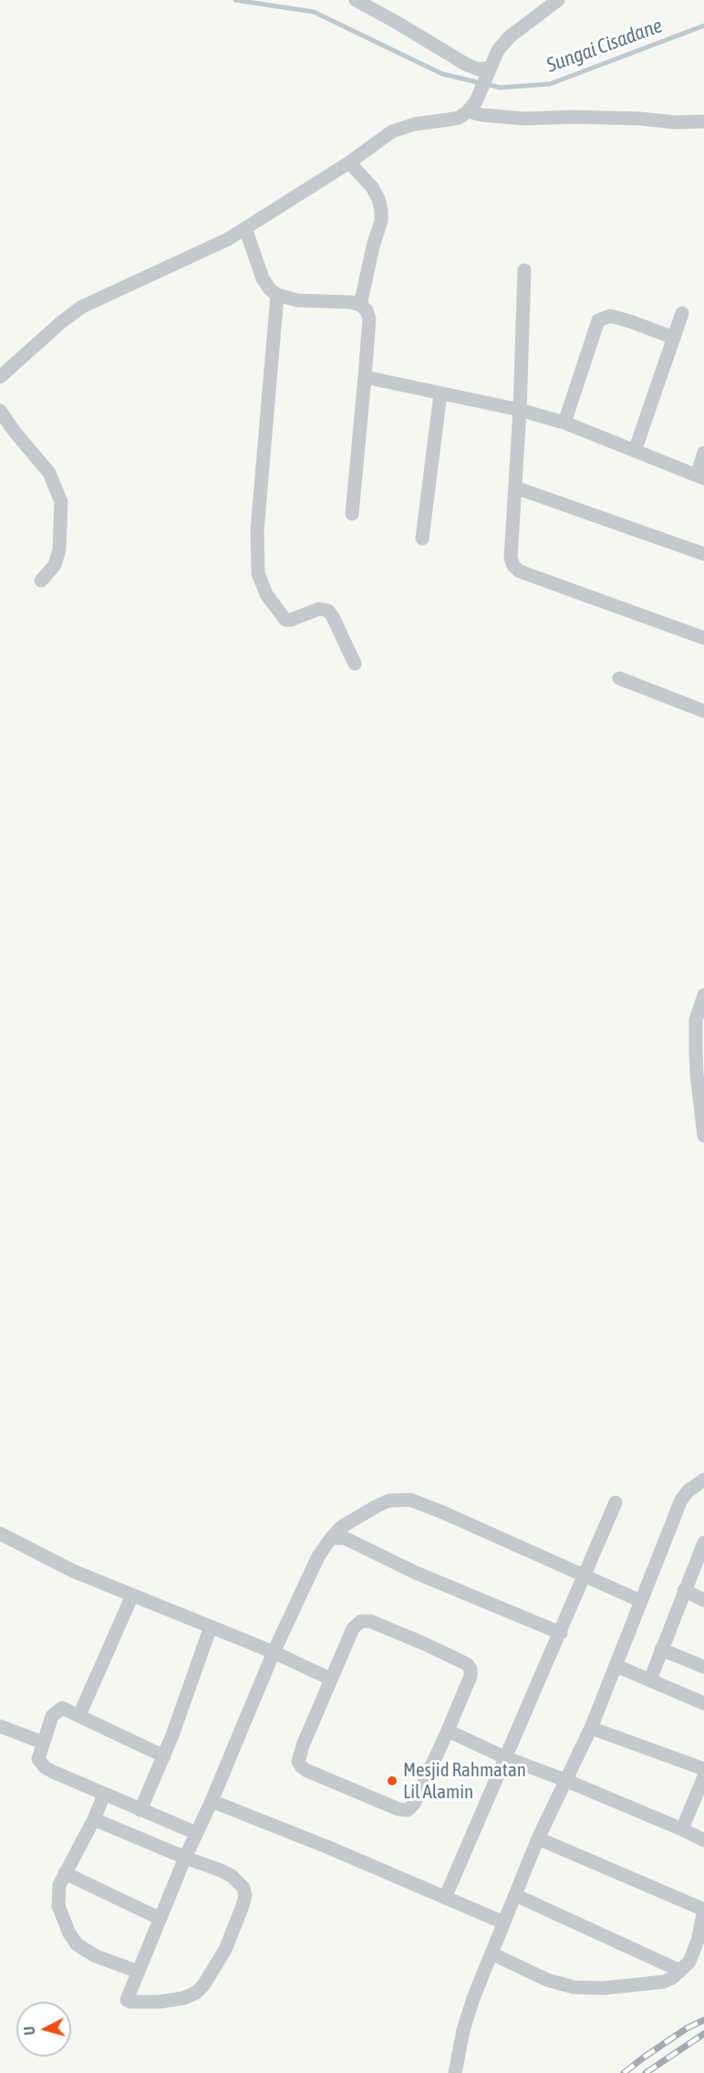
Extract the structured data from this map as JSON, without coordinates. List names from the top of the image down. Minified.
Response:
{"water":["Sungai Cisadane"],"places":["Mesjid Rahmatan Lil Alamin"],"north":"left"}
